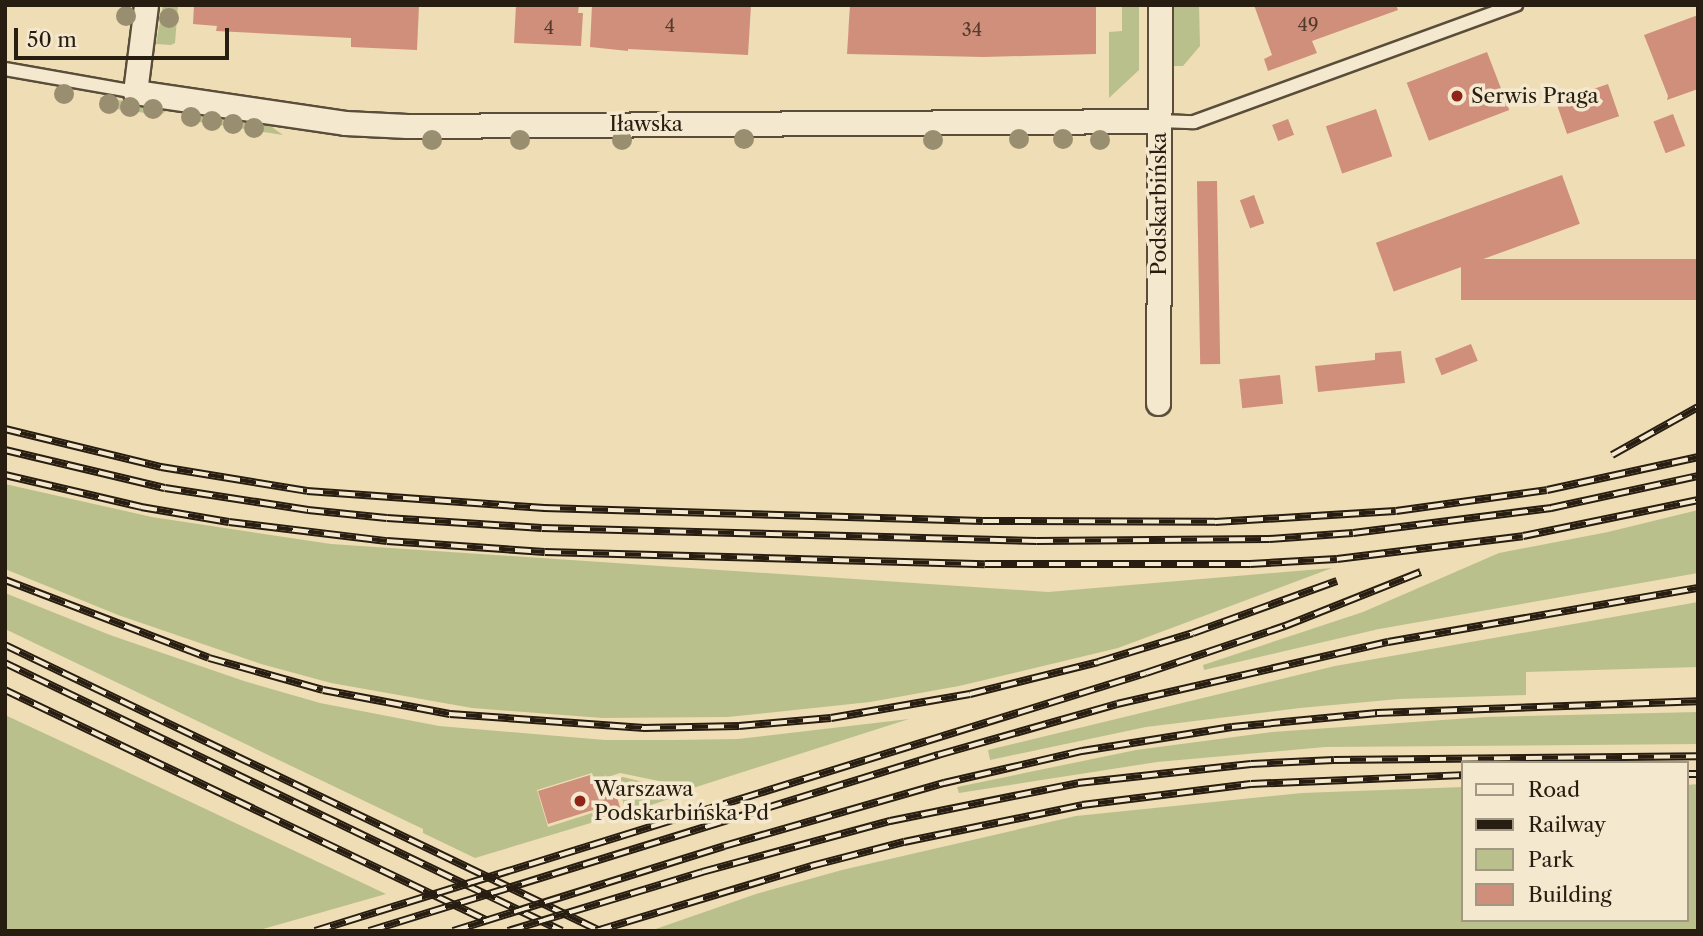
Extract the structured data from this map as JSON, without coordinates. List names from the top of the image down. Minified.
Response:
{"streets":{"street":["Iławska","Podskarbińska"]},"crossings":[["Iławska","Podskarbińska"]],"places":["Serwis Praga","Warszawa Podskarbińska Pd"],"house_numbers":["49","4","4","34"],"legend":["Road","Railway","Park","Building"],"scale_bar":"50 m"}
